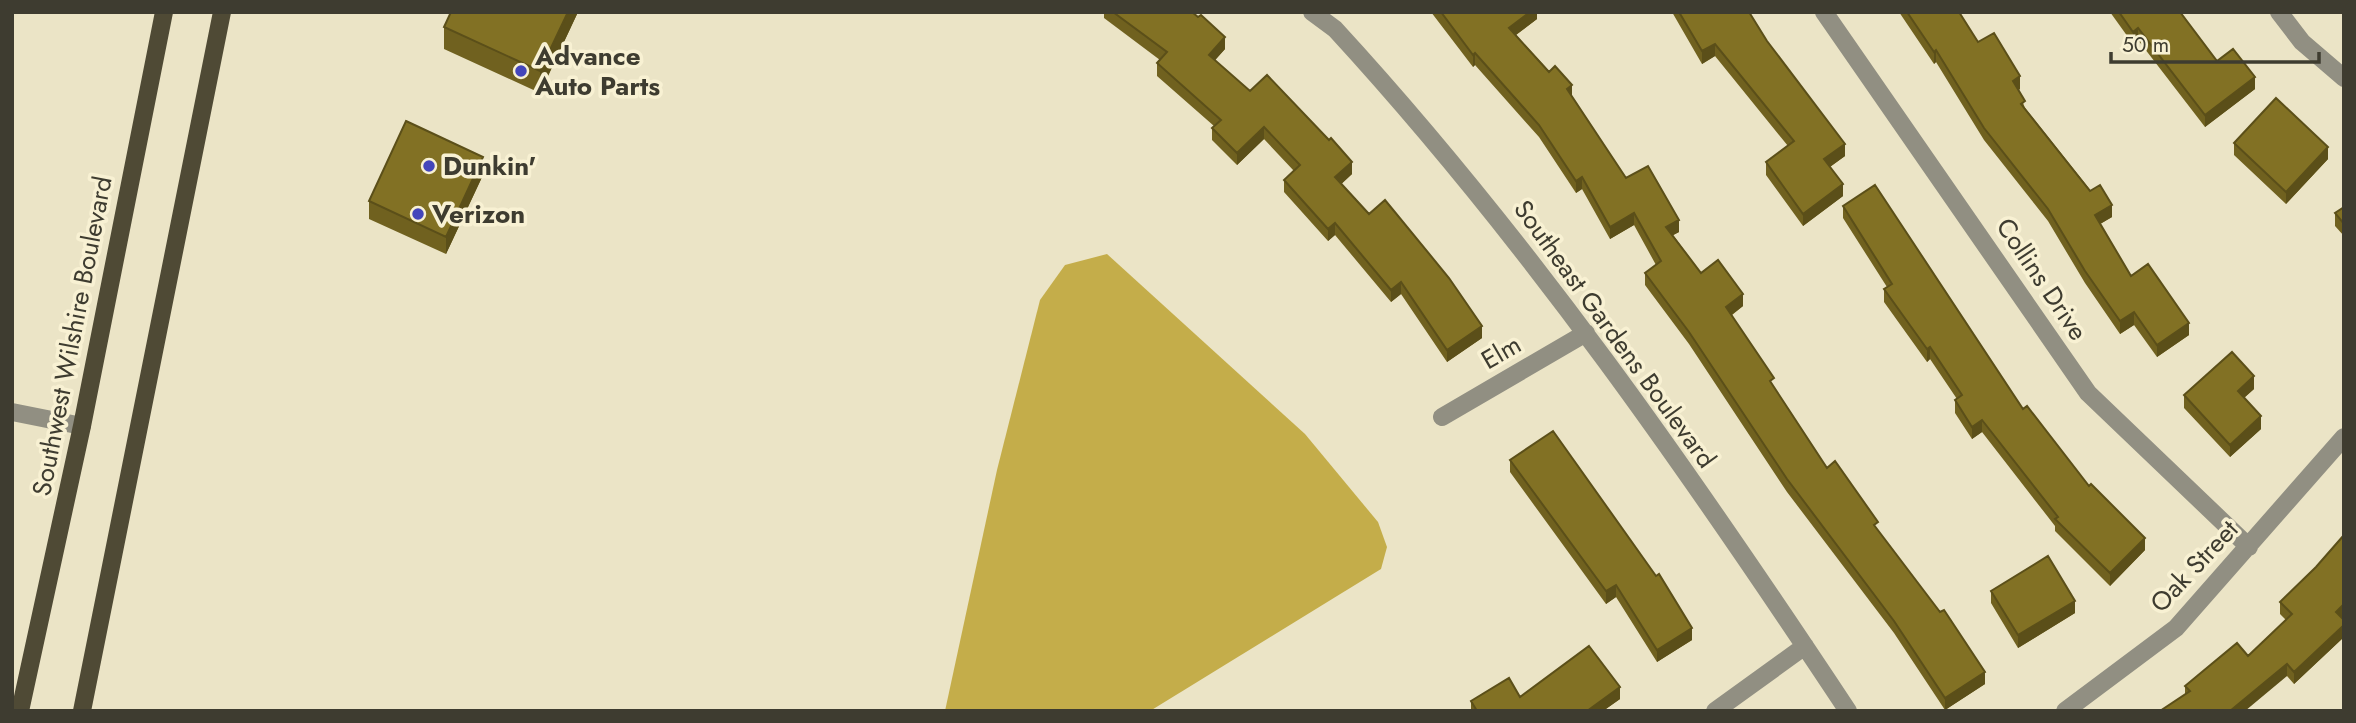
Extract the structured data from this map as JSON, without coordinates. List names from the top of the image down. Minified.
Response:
{"streets":{"main road":["Southwest Wilshire Boulevard"],"street":["Collins Drive","Southeast Gardens Boulevard","Elm","Oak Street"]},"crossings":[["Collins Drive","Oak Street"],["Southeast Gardens Boulevard","Elm"]],"places":["Advance Auto Parts","Dunkin'","Verizon"],"scale_bar":"50 m"}
